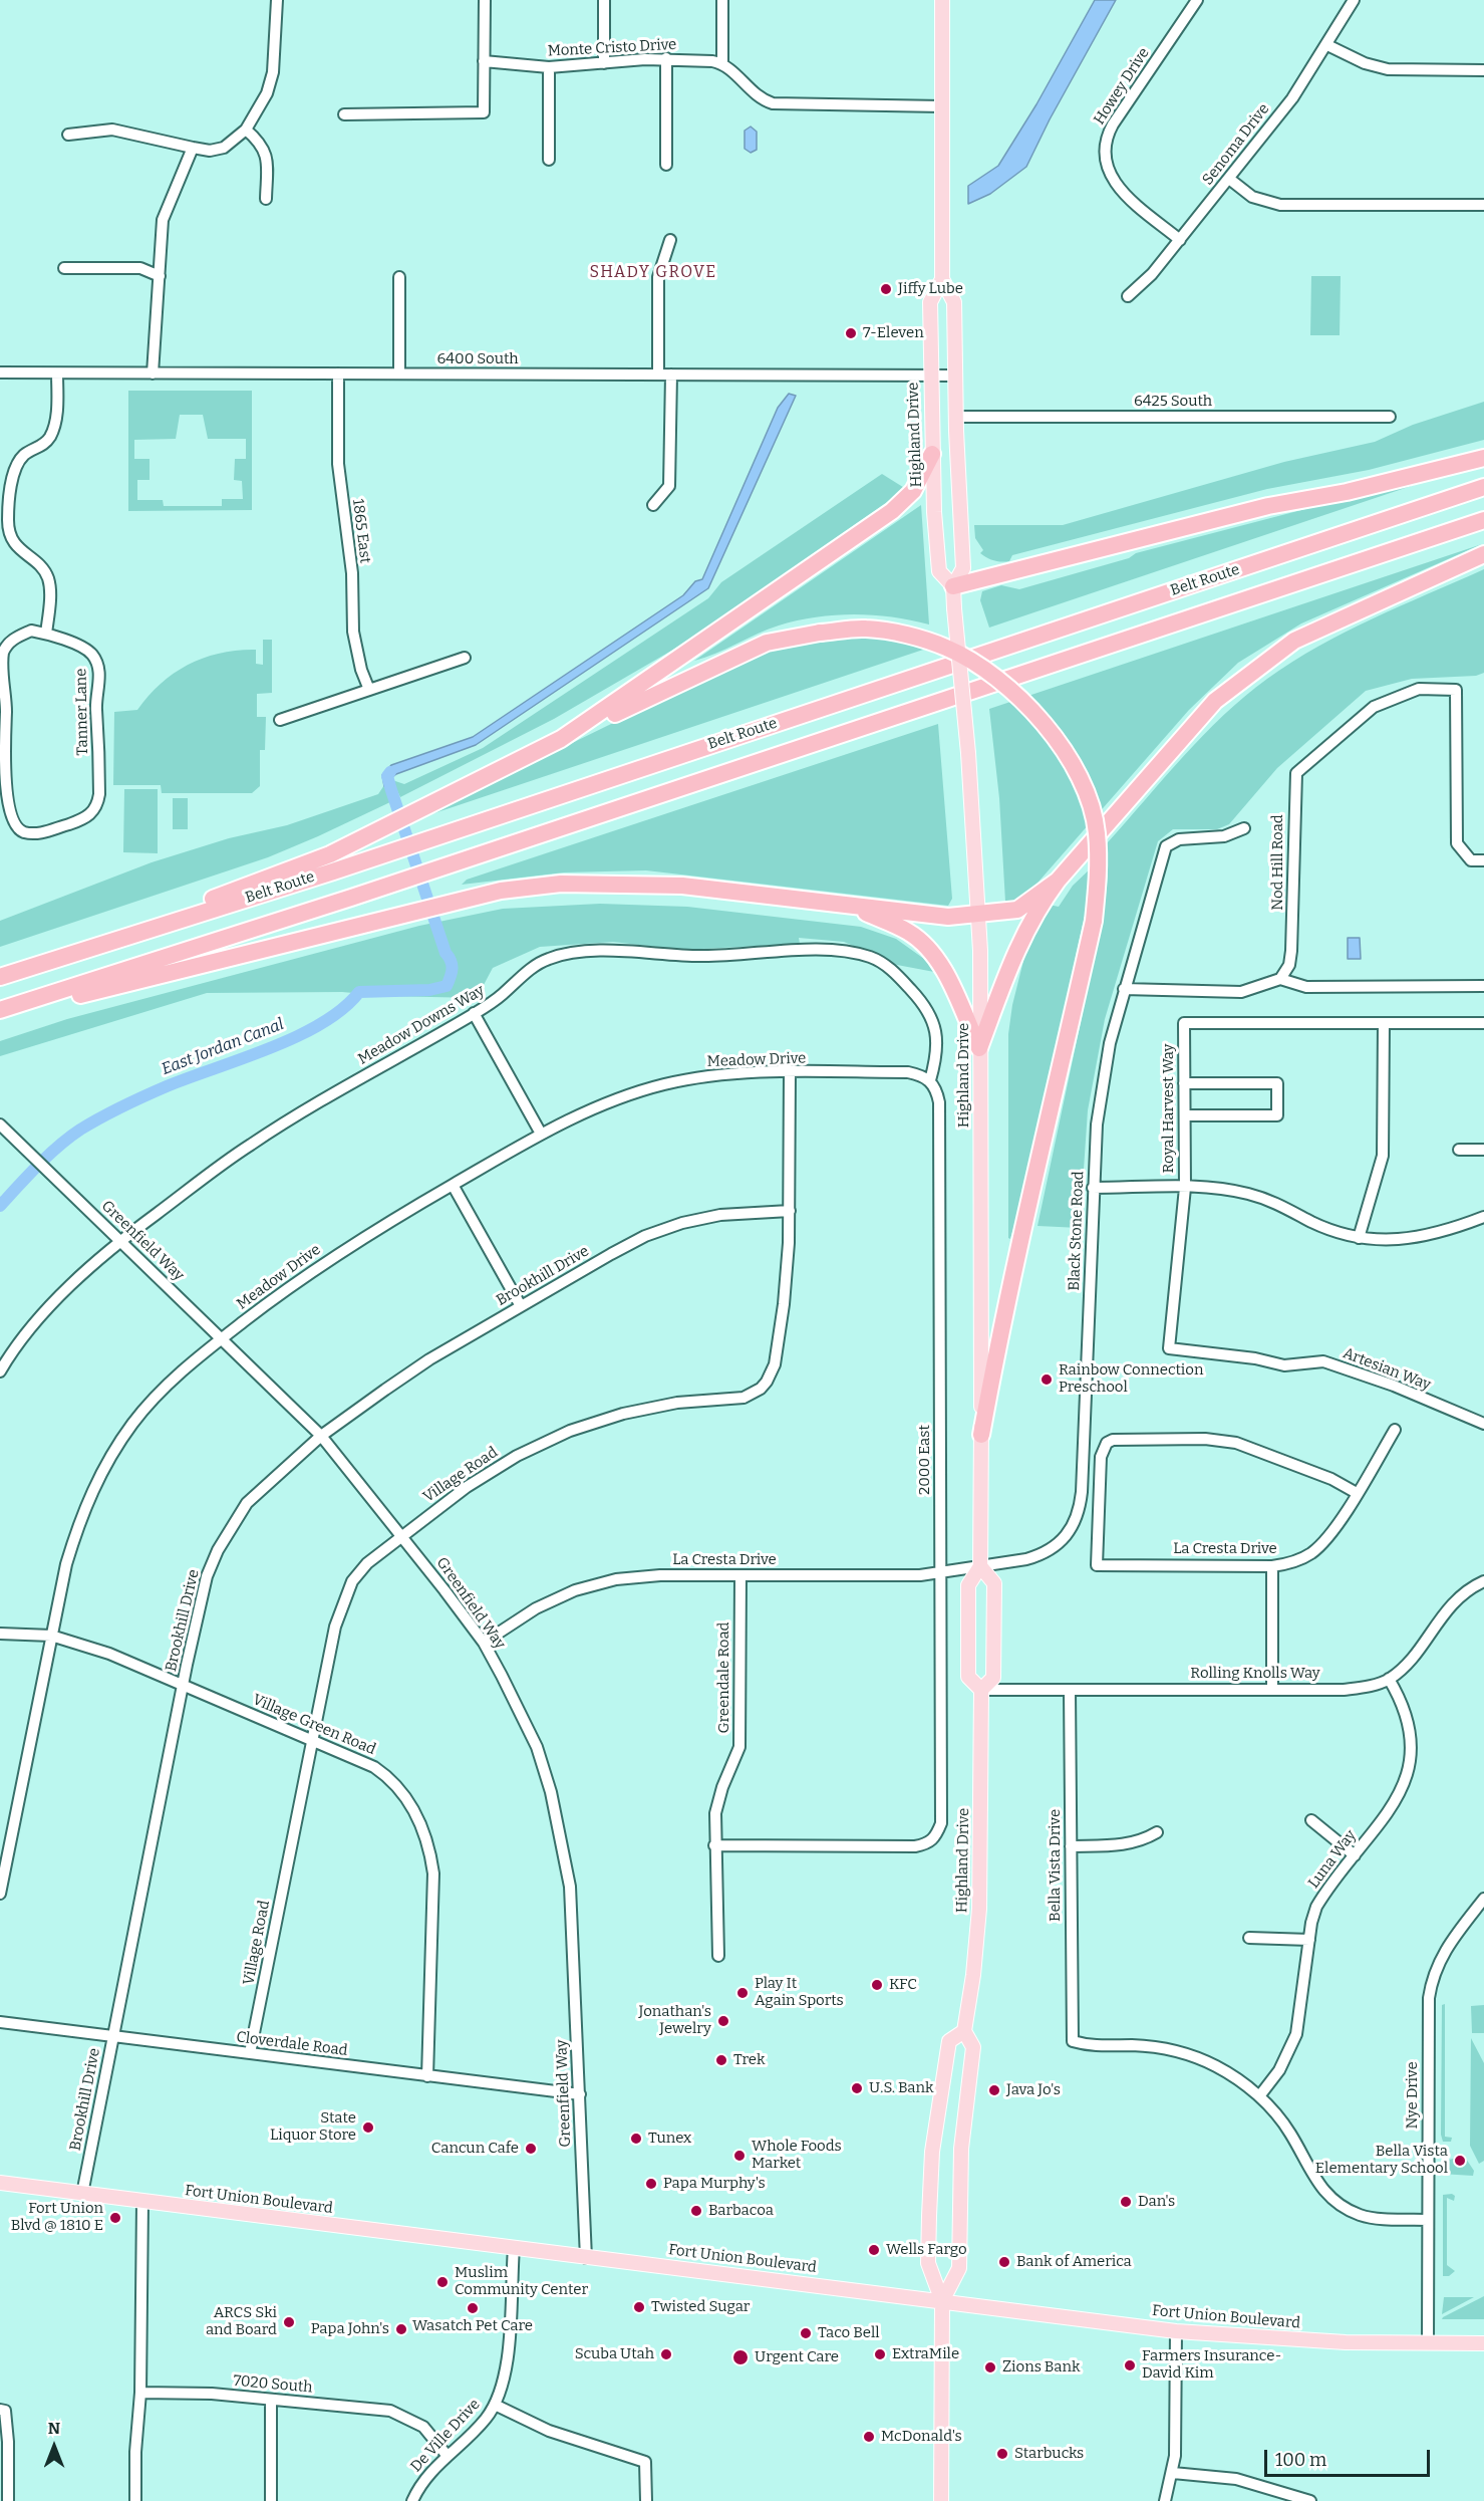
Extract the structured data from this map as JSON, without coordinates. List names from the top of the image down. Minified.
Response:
{"streets":{"highway":["Belt Route"],"main road":["Highland Drive","Fort Union Boulevard"],"street":["Monte Cristo Drive","Howey Drive","Senoma Drive","6400 South","6425 South","1865 East","Tanner Lane","Nod Hill Road","Meadow Downs Way","Meadow Drive","Royal Harvest Way","Black Stone Road","Greenfield Way","Brookhill Drive","Artesian Way","2000 East","Village Road","La Cresta Drive","Rolling Knolls Way","Greendale Road","Village Green Road","Luna Way","Bella Vista Drive","Cloverdale Road","Nye Drive","7020 South","De Ville Drive"]},"crossings":[["Howey Drive","Senoma Drive"],["6400 South","Highland Drive"],["6400 South","1865 East"],["6425 South","Highland Drive"],["Highland Drive","Black Stone Road"],["Highland Drive","La Cresta Drive"],["Highland Drive","Rolling Knolls Way"],["Highland Drive","Fort Union Boulevard"],["Meadow Downs Way","Meadow Drive"],["Meadow Downs Way","Greenfield Way"],["Meadow Downs Way","2000 East"],["Meadow Drive","Greenfield Way"],["Meadow Drive","2000 East"],["Meadow Drive","Village Road"],["Meadow Drive","Village Green Road"],["Royal Harvest Way","Artesian Way"],["Black Stone Road","La Cresta Drive"],["Greenfield Way","Brookhill Drive"],["Greenfield Way","Village Road"],["Greenfield Way","La Cresta Drive"],["Greenfield Way","Cloverdale Road"],["Greenfield Way","Fort Union Boulevard"],["Brookhill Drive","Village Road"],["Brookhill Drive","Village Green Road"],["Brookhill Drive","Cloverdale Road"],["Brookhill Drive","Fort Union Boulevard"],["2000 East","La Cresta Drive"],["2000 East","Greendale Road"],["Village Road","Village Green Road"],["Village Road","Cloverdale Road"],["La Cresta Drive","Greendale Road"],["Rolling Knolls Way","Luna Way"],["Rolling Knolls Way","Bella Vista Drive"],["Village Green Road","Cloverdale Road"],["Luna Way","Bella Vista Drive"],["Nye Drive","Fort Union Boulevard"],["Fort Union Boulevard","De Ville Drive"],["7020 South","De Ville Drive"]],"districts":["SHADY GROVE"],"water":["East Jordan Canal"],"places":["Jiffy Lube","7-Eleven","Rainbow Connection Preschool","KFC","Play It Again Sports","Jonathan's Jewelry","Trek","U.S. Bank","Java Jo's","State Liquor Store","Tunex","Cancun Cafe","Whole Foods Market","Bella Vista Elementary School","Papa Murphy's","Dan's","Barbacoa","Fort Union Blvd @ 1810 E","Wells Fargo","Bank of America","Muslim Community Center","Twisted Sugar","Wasatch Pet Care","ARCS Ski and Board","Papa John's","Taco Bell","Scuba Utah","ExtraMile","Urgent Care","Farmers Insurance- David Kim","Zions Bank","McDonald's","Starbucks"],"scale_bar":"100 m","north":"top"}
